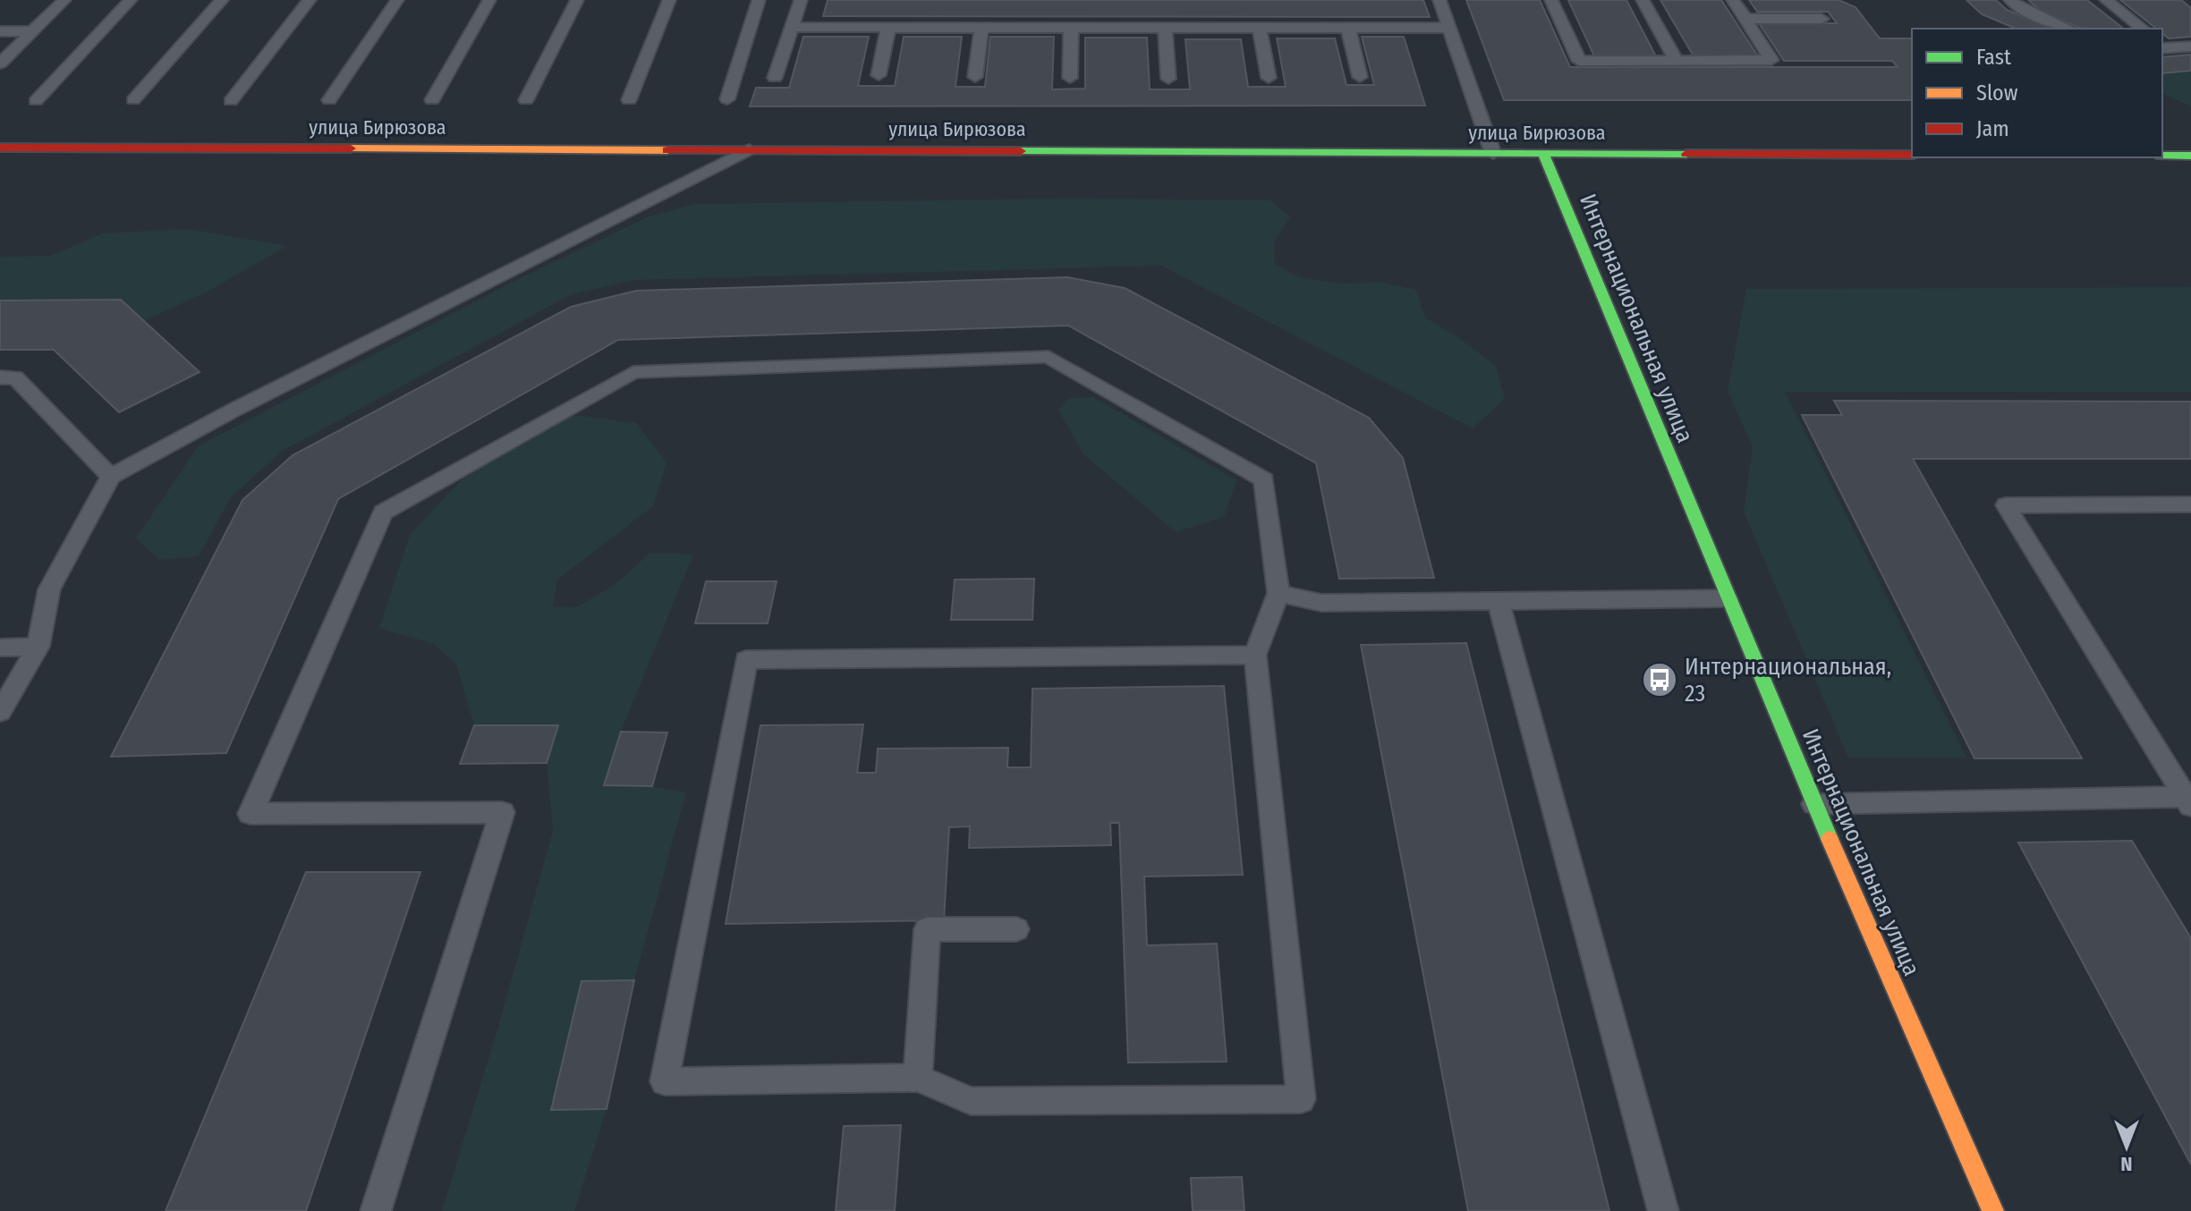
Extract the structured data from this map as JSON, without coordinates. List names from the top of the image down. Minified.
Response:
{"streets":{"main road":["улица Бирюзова","Интернациональная улица"]},"crossings":[["улица Бирюзова","Интернациональная улица"]],"places":{"bus stop":["Интернациональная, 23"]},"legend":["Fast","Slow","Jam"],"north":"bottom"}
